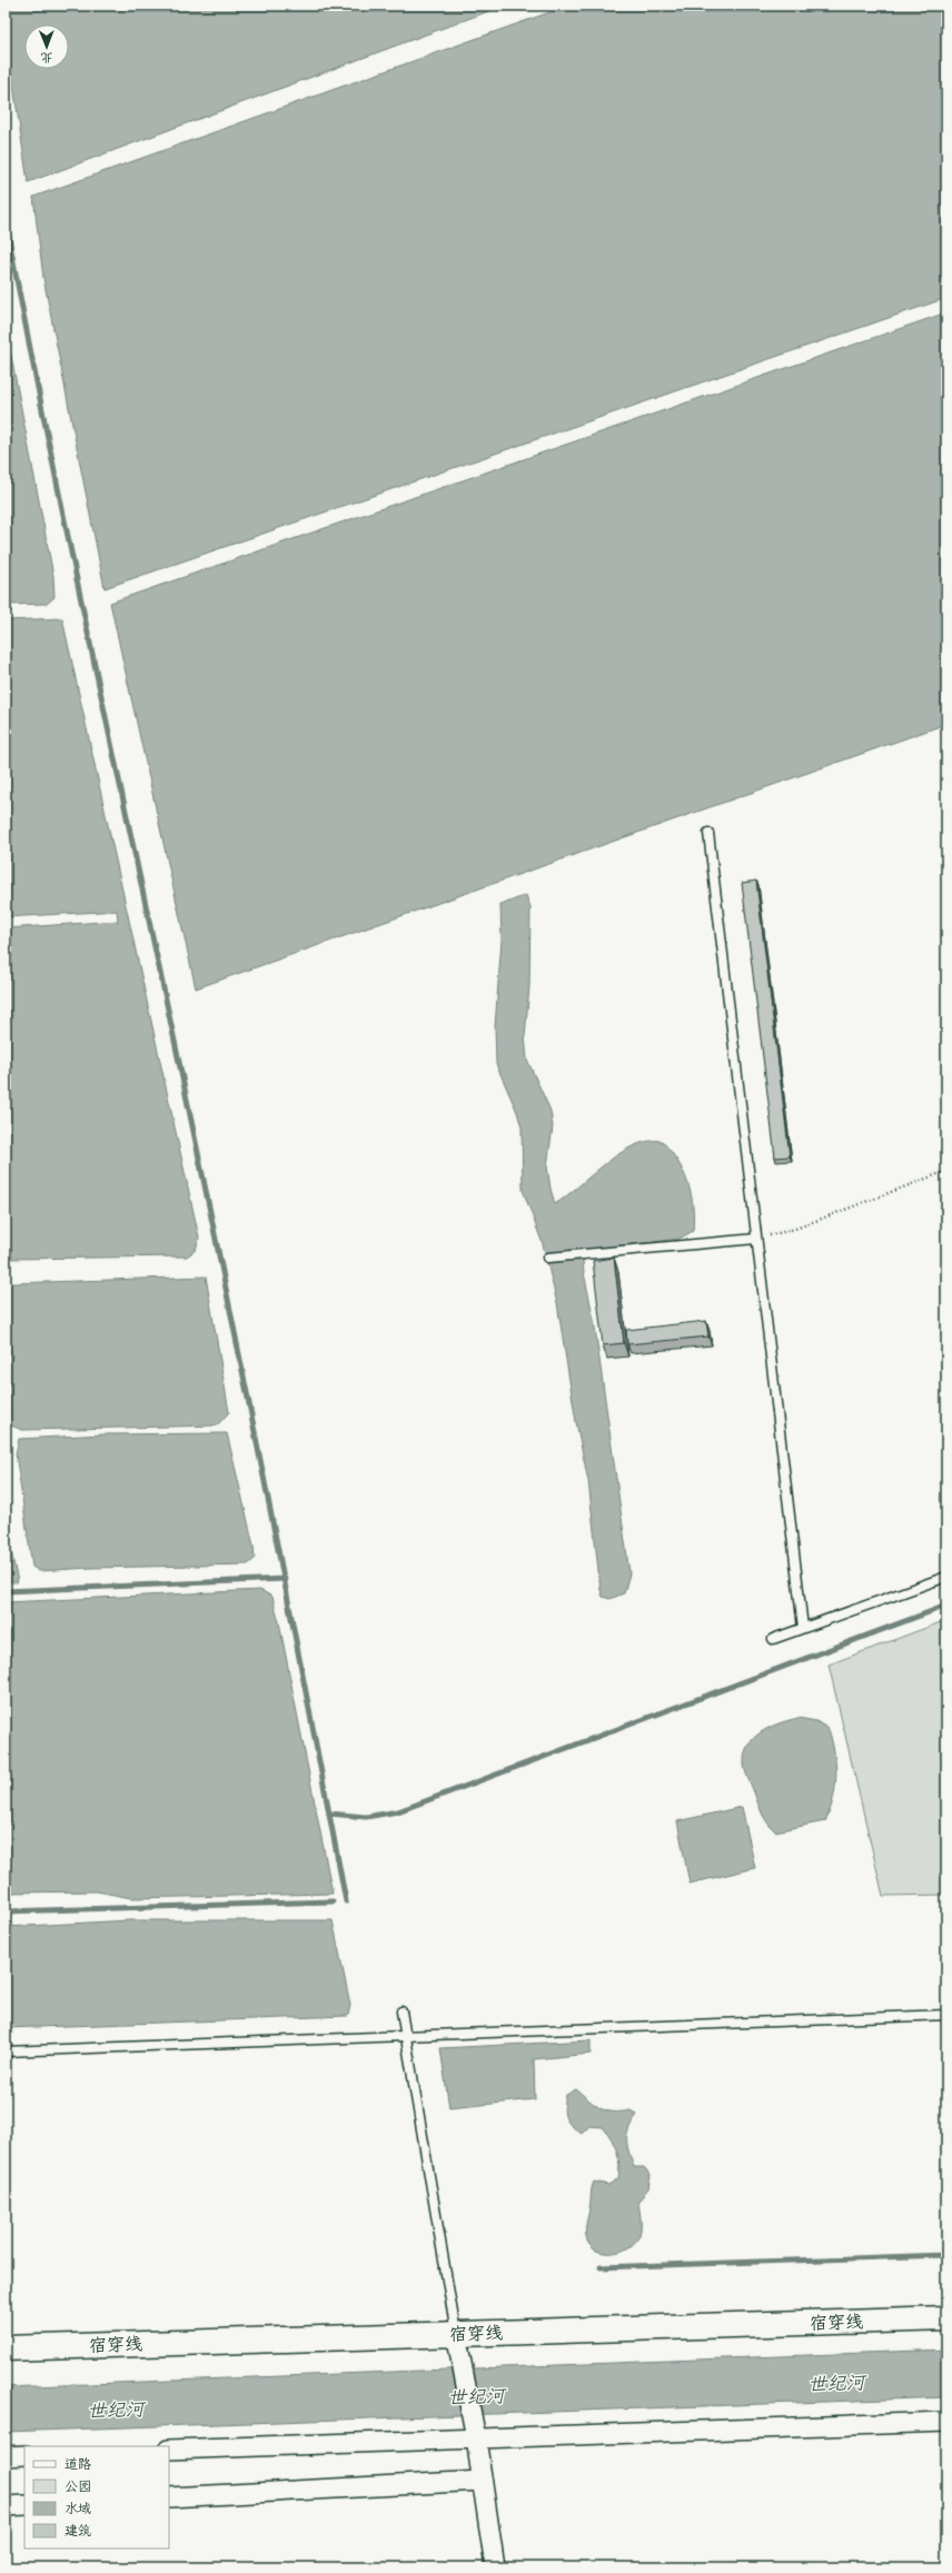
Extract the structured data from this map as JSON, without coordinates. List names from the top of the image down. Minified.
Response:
{"streets":{"main road":["宿穿线"]},"water":["世纪河"],"legend":["道路","公园","水域","建筑"],"north":"bottom"}
